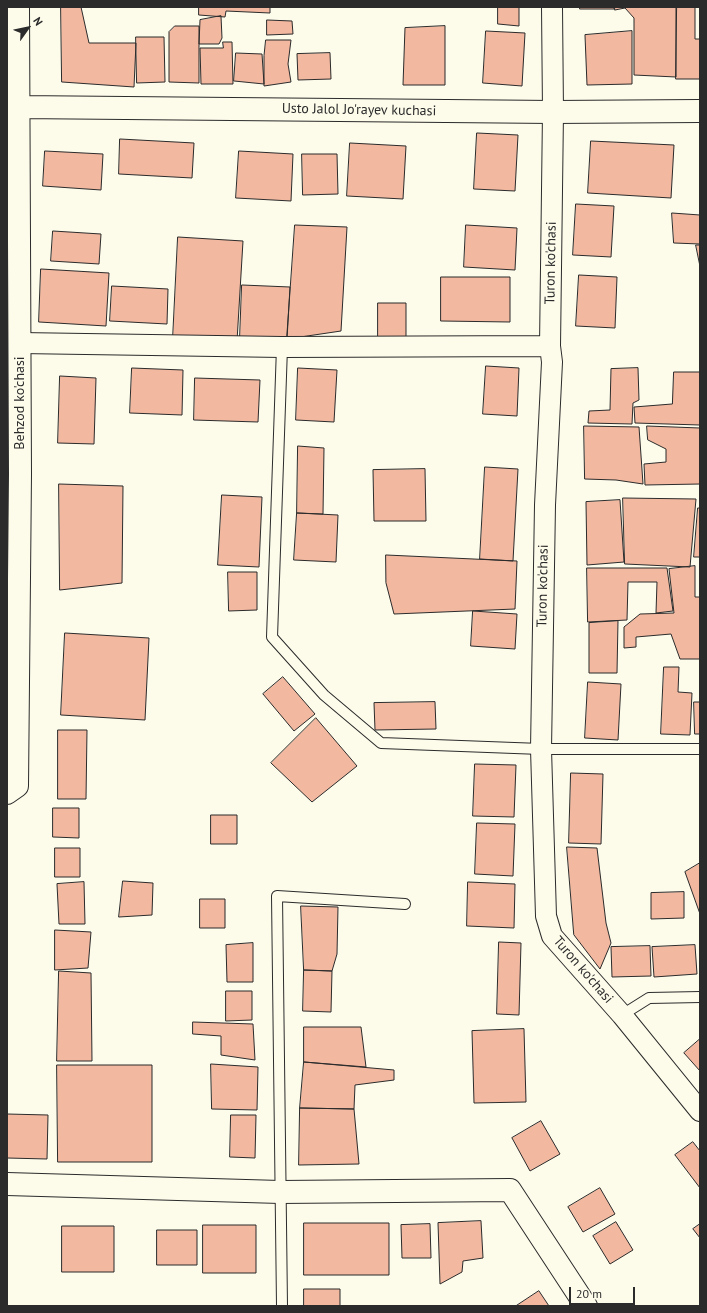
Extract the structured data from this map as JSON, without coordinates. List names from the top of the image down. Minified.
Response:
{"streets":{"street":["Usto Jalol Jo'rayev kuchasi","Turon ko'chasi","Behzod ko'chasi"]},"crossings":[["Usto Jalol Jo'rayev kuchasi","Turon ko'chasi"],["Usto Jalol Jo'rayev kuchasi","Behzod ko'chasi"]],"scale_bar":"20 m","north":"top right"}
